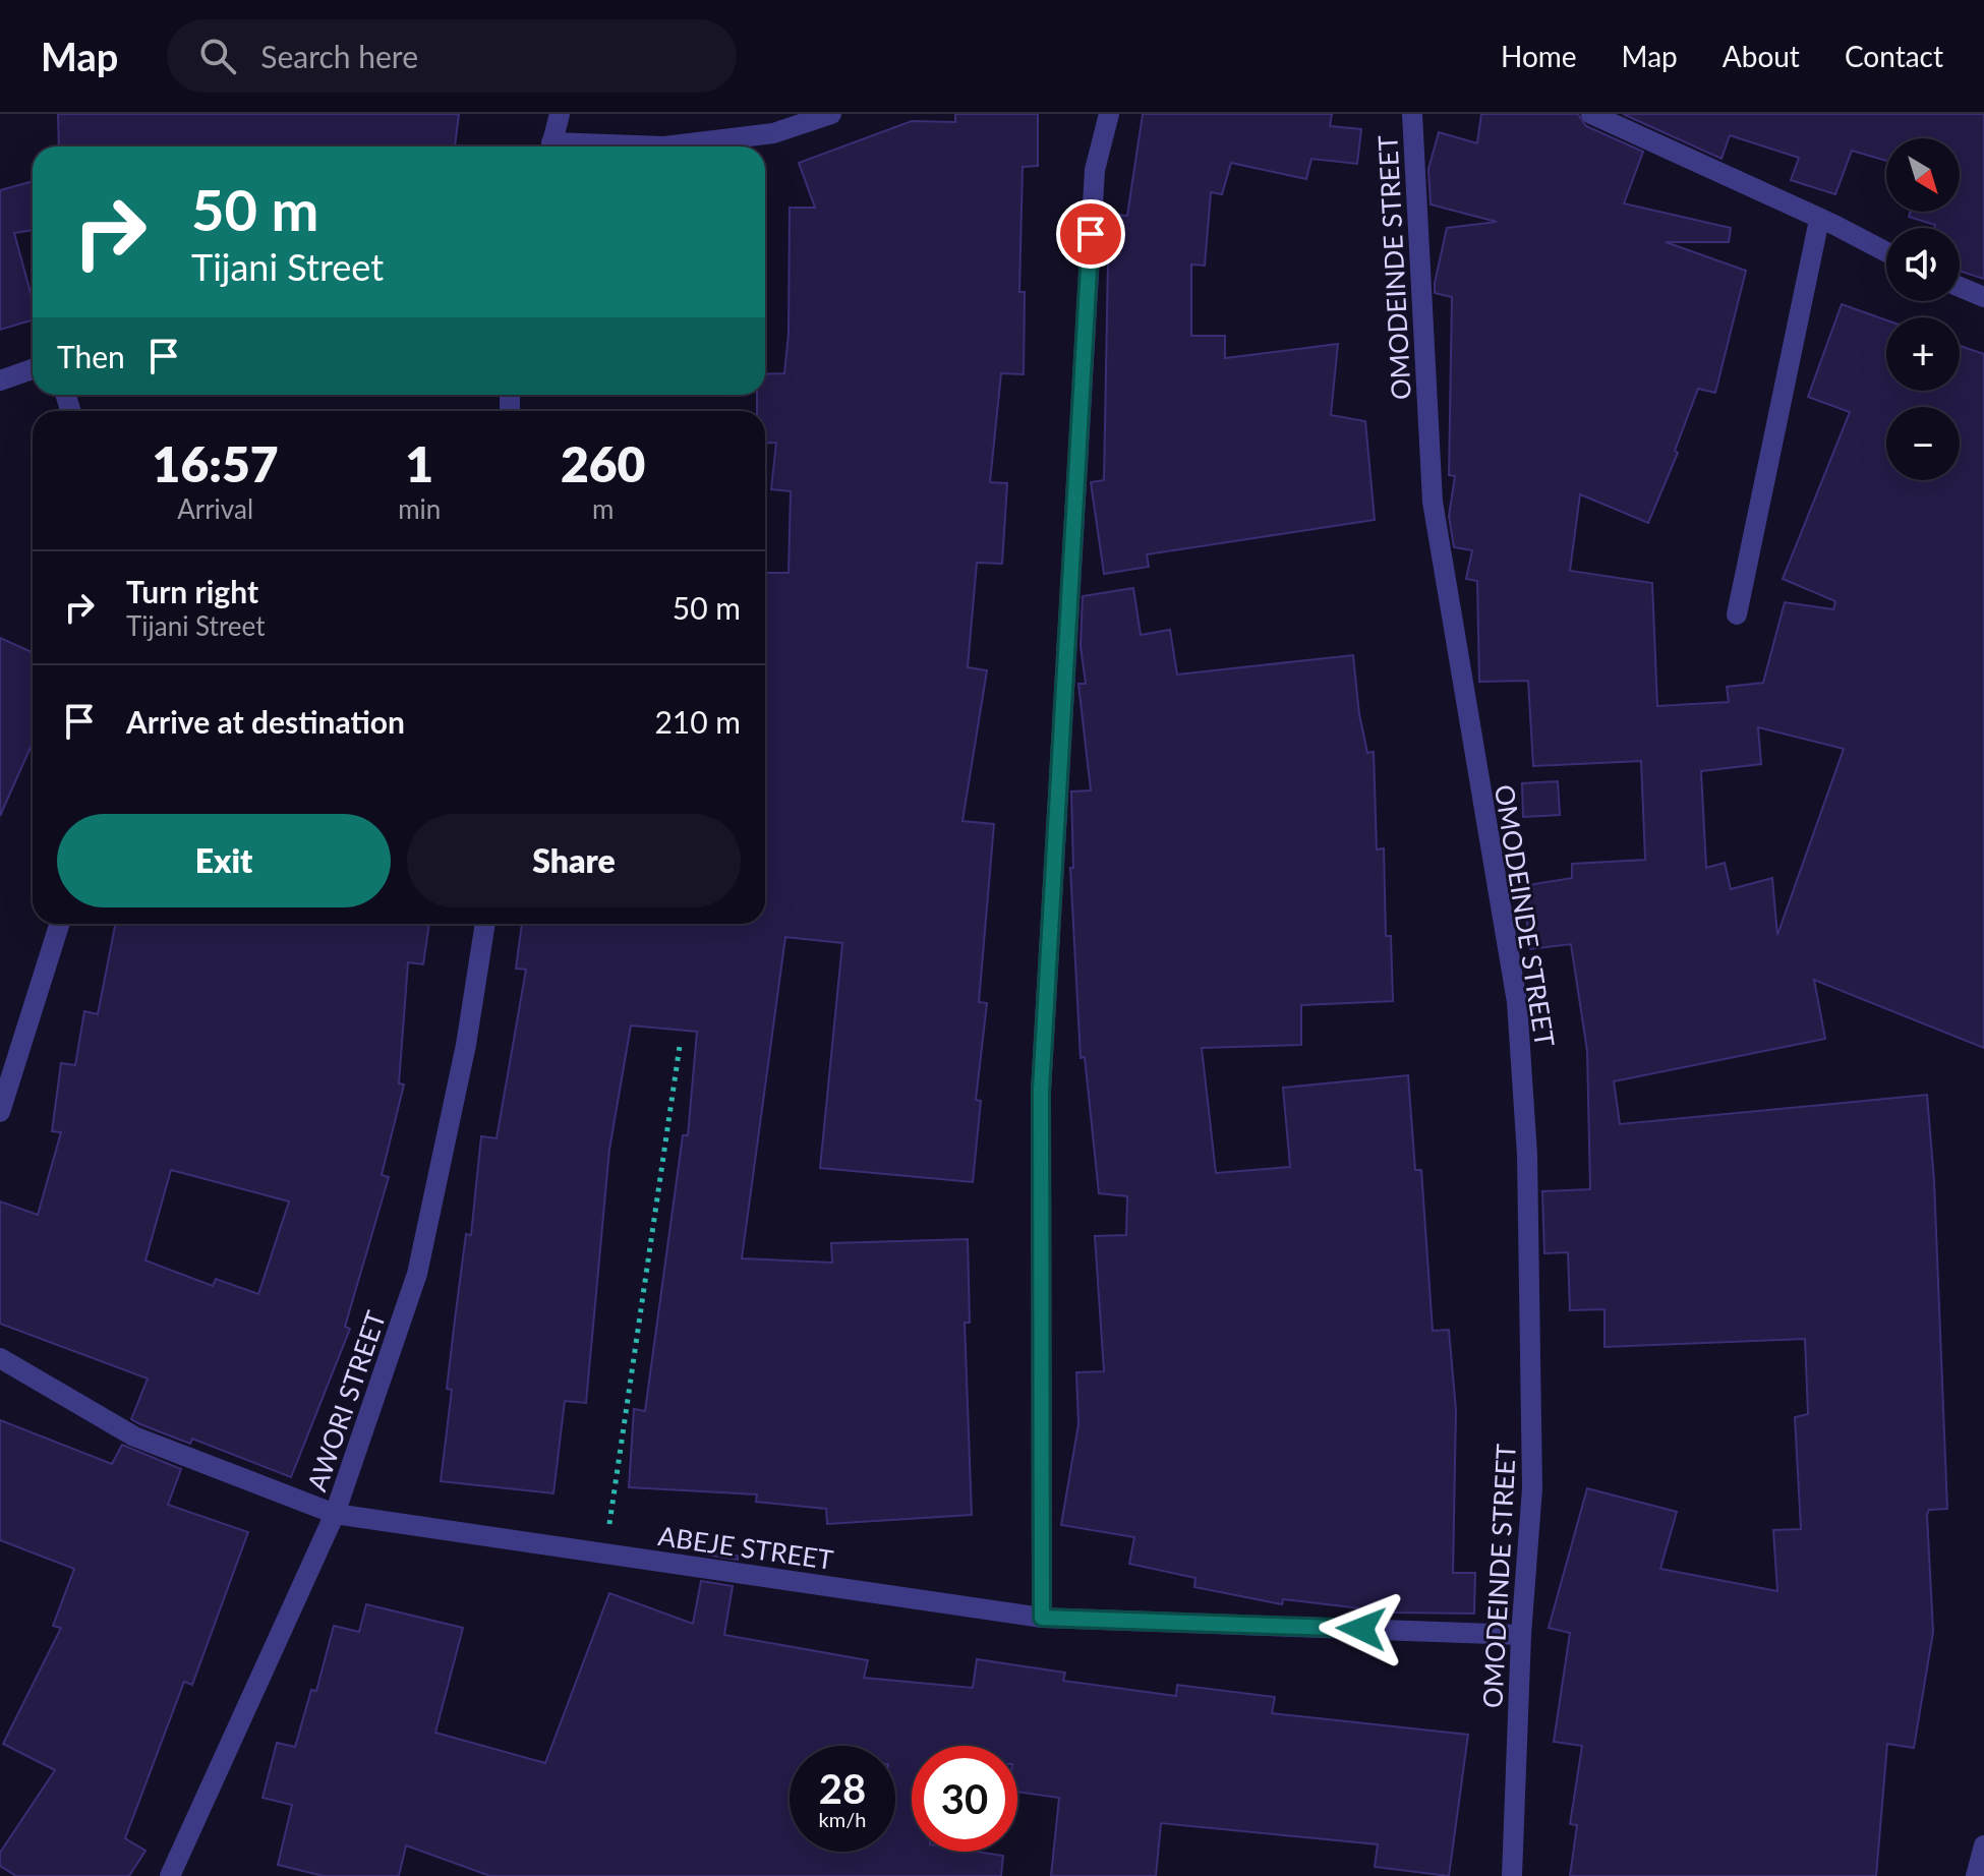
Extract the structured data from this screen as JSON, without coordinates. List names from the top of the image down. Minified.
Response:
{"streets":{"street":["OMODEINDE STREET","AWORI STREET","ABEJE STREET"]},"crossings":[["OMODEINDE STREET","ABEJE STREET"],["AWORI STREET","ABEJE STREET"]],"north":"bottom right","page":{"header":"Map","search":"Search here","nav":["Home","Map","About","Contact"],"map_buttons":["+","−"],"turn":["50 m","Tijani Street"],"then":"Then","eta":["16:57","Arrival","1","min","260","m"],"list":[{"name":"Turn right","note":"Tijani Street","value":"50 m"},{"name":"Arrive at destination","value":"210 m"}],"buttons":["Exit","Share"],"speed":"28 km/h","limit":"30"}}
